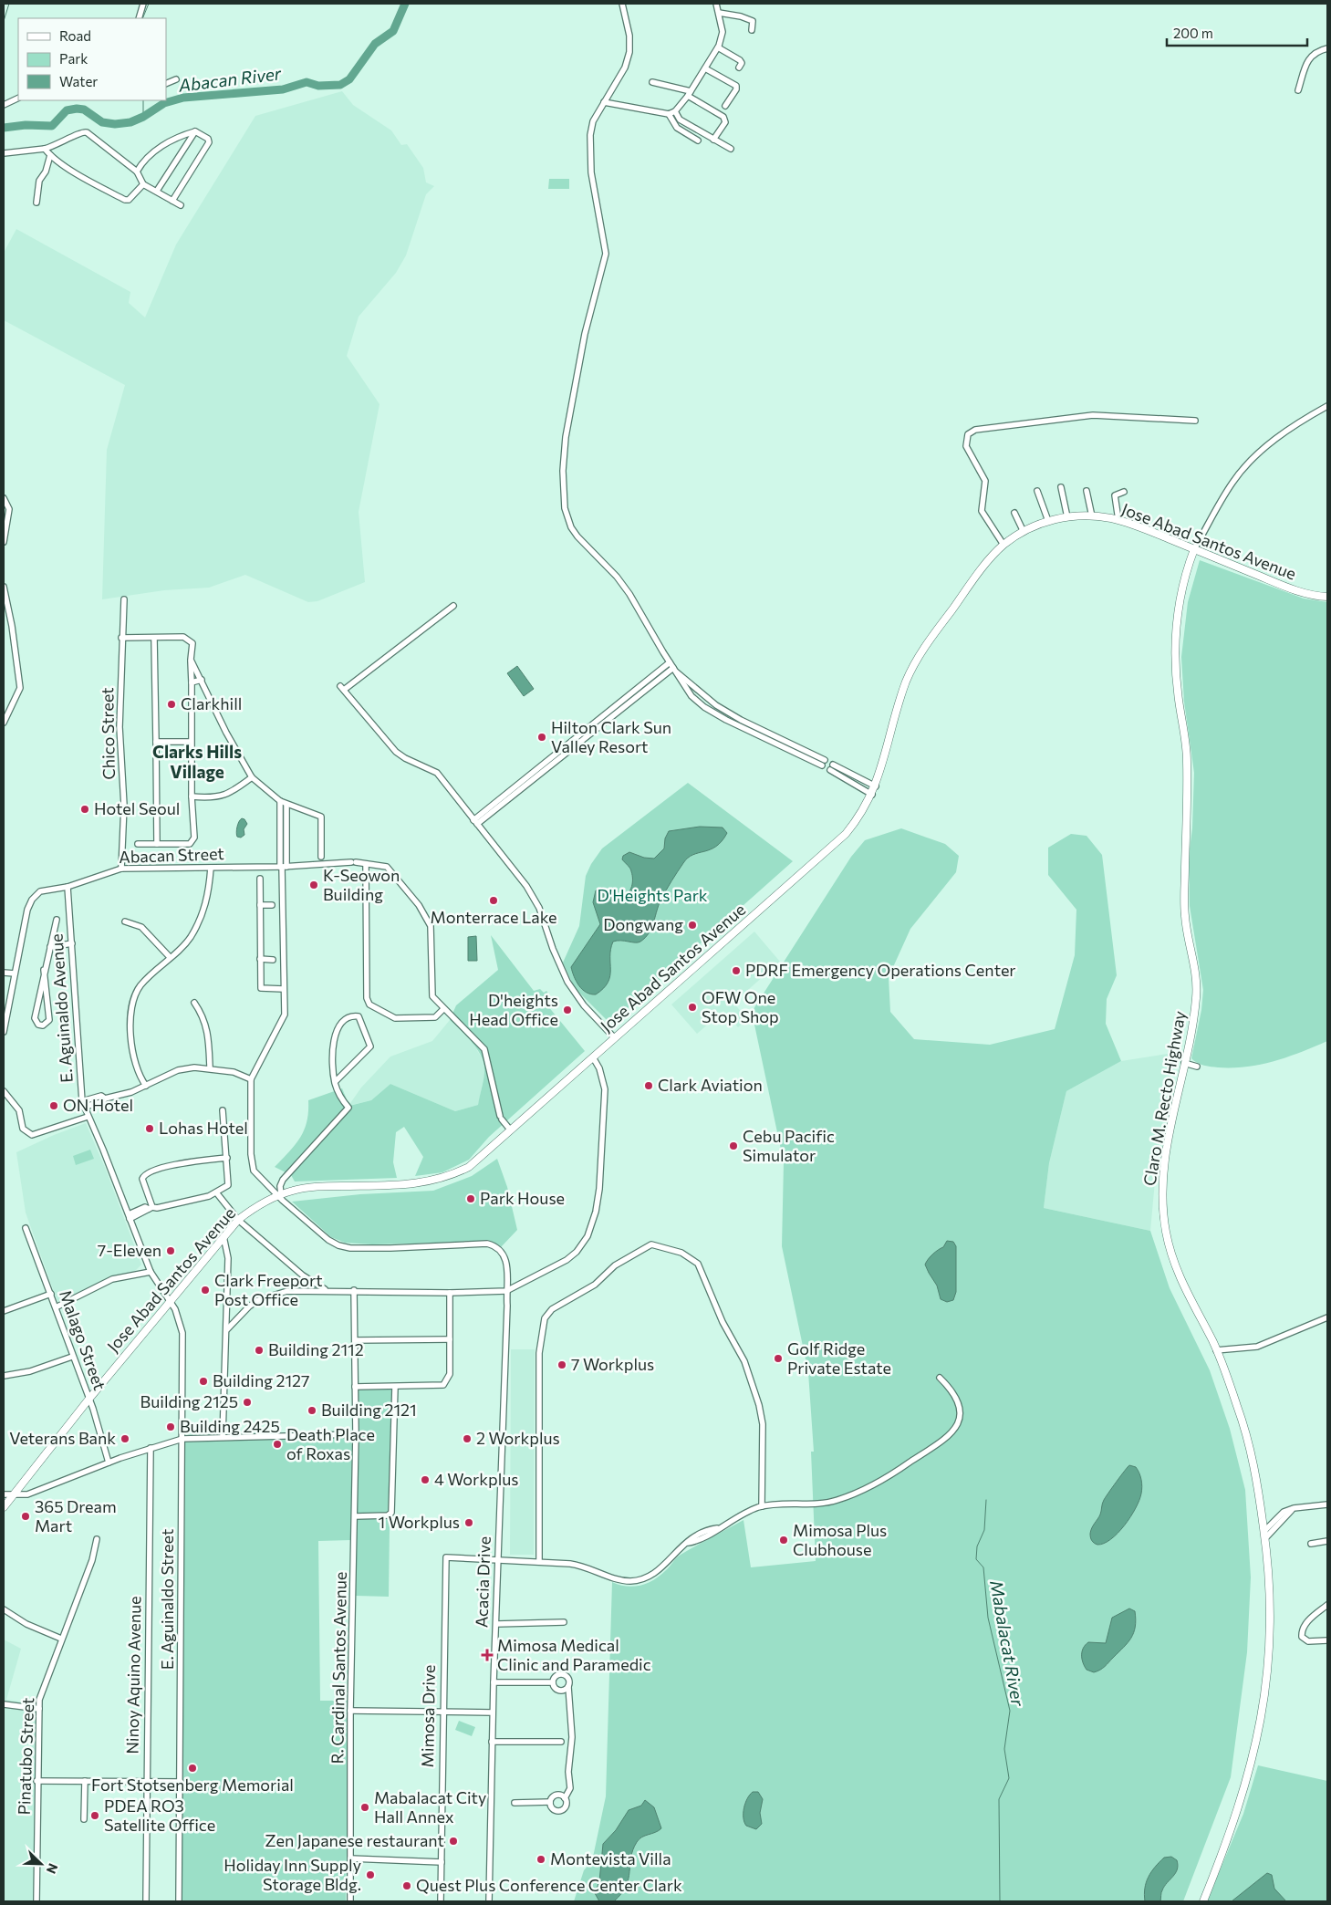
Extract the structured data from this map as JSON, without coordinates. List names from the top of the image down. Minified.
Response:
{"streets":{"main road":["Jose Abad Santos Avenue","Claro M. Recto Highway"],"street":["Chico Street","Abacan Street","E. Aguinaldo Avenue","Malago Street","Acacia Drive","E. Aguinaldo Street","R. Cardinal Santos Avenue","Ninoy Aquino Avenue","Mimosa Drive","Pinatubo Street"]},"crossings":[["Jose Abad Santos Avenue","Abacan Street"],["Jose Abad Santos Avenue","E. Aguinaldo Avenue"],["Jose Abad Santos Avenue","Claro M. Recto Highway"],["Jose Abad Santos Avenue","Malago Street"],["Jose Abad Santos Avenue","Acacia Drive"],["Jose Abad Santos Avenue","E. Aguinaldo Street"],["Chico Street","Abacan Street"],["Abacan Street","E. Aguinaldo Avenue"],["E. Aguinaldo Avenue","E. Aguinaldo Street"],["Acacia Drive","Mimosa Drive"]],"districts":["Clarks Hills Village"],"water":["Abacan River","Mabalacat River"],"parks":["D'Heights Park"],"places":{"other":["Clarkhill","Hilton Clark Sun Valley Resort","Hotel Seoul","K-Seowon Building","Monterrace Lake","Dongwang","PDRF Emergency Operations Center","OFW One Stop Shop","D'heights Head Office","Clark Aviation","ON Hotel","Lohas Hotel","Cebu Pacific Simulator","Park House","7-Eleven","Clark Freeport Post Office","Building 2112","Golf Ridge Private Estate","7 Workplus","Building 2127","Building 2125","Building 2121","Building 2425","Veterans Bank","2 Workplus","Death Place of Roxas","4 Workplus","365 Dream Mart","1 Workplus","Mimosa Plus Clubhouse","Fort Stotsenberg Memorial","Mabalacat City Hall Annex","PDEA RO3 Satellite Office","Zen Japanese restaurant","Montevista Villa","Holiday Inn Supply Storage Bldg.","Quest Plus Conference Center Clark"],"health":["Mimosa Medical Clinic and Paramedic"]},"legend":["Road","Park","Water"],"scale_bar":"200 m","north":"bottom right"}
